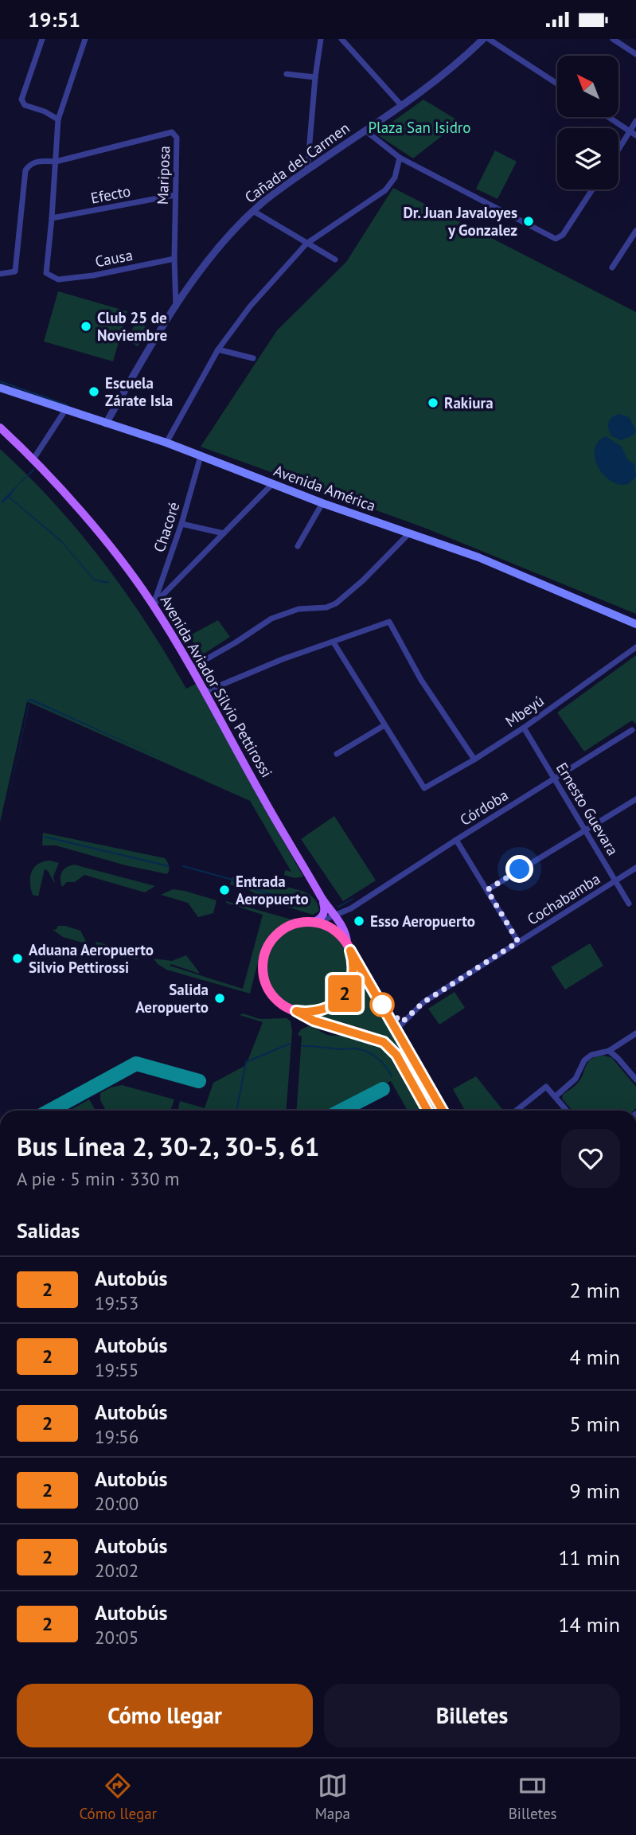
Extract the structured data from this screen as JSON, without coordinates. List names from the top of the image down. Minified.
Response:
{"streets":{"highway":["Avenida Aviador Silvio Pettirossi"],"main road":["Avenida América"],"street":["Cañada del Carmen","Mariposa","Efecto","Causa","Chacoré","Mbeyú","Córdoba","Ernesto Guevara","Cochabamba"]},"crossings":[["Cañada del Carmen","Mariposa"],["Cañada del Carmen","Avenida América"],["Mariposa","Efecto"],["Mariposa","Causa"],["Efecto","Causa"],["Avenida América","Chacoré"],["Chacoré","Avenida Aviador Silvio Pettirossi"],["Avenida Aviador Silvio Pettirossi","Córdoba"],["Avenida Aviador Silvio Pettirossi","Cochabamba"],["Mbeyú","Ernesto Guevara"],["Córdoba","Ernesto Guevara"],["Ernesto Guevara","Cochabamba"]],"parks":["Plaza San Isidro"],"places":["Dr. Juan Javaloyes y Gonzalez","Club 25 de Noviembre","Escuela Zárate Isla","Rakiura","Entrada Aeropuerto","Esso Aeropuerto","Aduana Aeropuerto Silvio Pettirossi","Salida Aeropuerto"],"lines":["bus line 2"],"north":"top left","page":{"status":"19:51","on_map":"2","heading":[["Bus Línea 2, 30-2, 30-5, 61","A pie · 5 min · 330 m"],"Salidas"],"list":[{"mark":"2","name":"Autobús","note":"19:53","value":"2 min"},{"mark":"2","name":"Autobús","note":"19:55","value":"4 min"},{"mark":"2","name":"Autobús","note":"19:56","value":"5 min"},{"mark":"2","name":"Autobús","note":"20:00","value":"9 min"},{"mark":"2","name":"Autobús","note":"20:02","value":"11 min"},{"mark":"2","name":"Autobús","note":"20:05","value":"14 min"}],"buttons":["Cómo llegar","Billetes"],"tabs":["Cómo llegar","Mapa","Billetes"]}}
